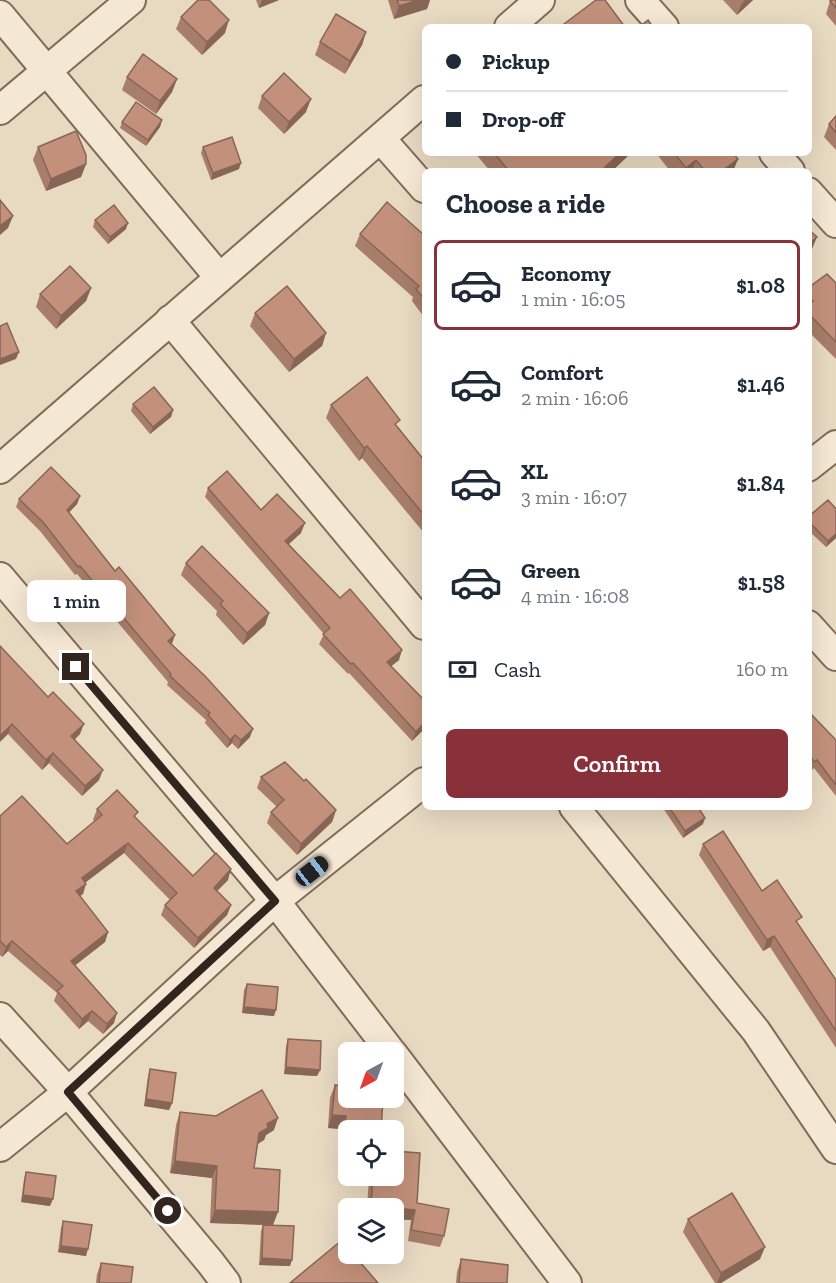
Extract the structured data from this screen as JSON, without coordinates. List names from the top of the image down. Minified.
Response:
{"north":"bottom left","page":{"banner":["Pickup","Drop-off"],"heading":"Choose a ride","list":[{"name":"Economy","note":"1 min · 16:05","value":"$1.08"},{"name":"Comfort","note":"2 min · 16:06","value":"$1.46"},{"name":"XL","note":"3 min · 16:07","value":"$1.84"},{"name":"Green","note":"4 min · 16:08","value":"$1.58"}],"bubble":"1 min","pay":["Cash","160 m"],"buttons":"Confirm"}}
